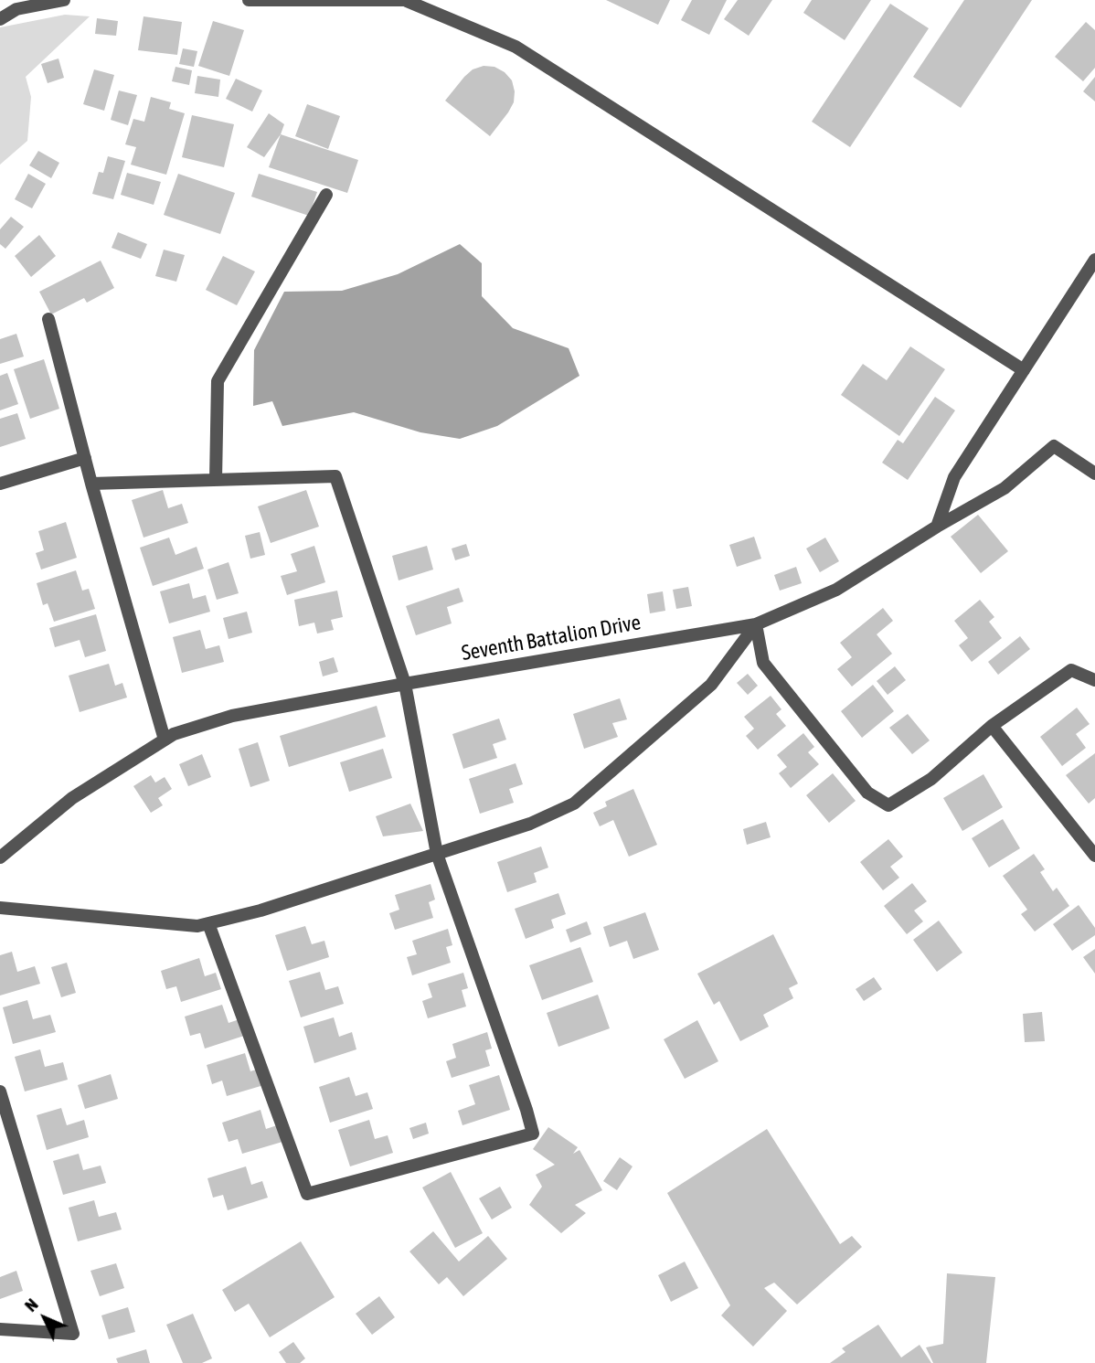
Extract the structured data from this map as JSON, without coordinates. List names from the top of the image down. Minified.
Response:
{"streets":{"street":["Seventh Battalion Drive"]},"north":"top left"}
